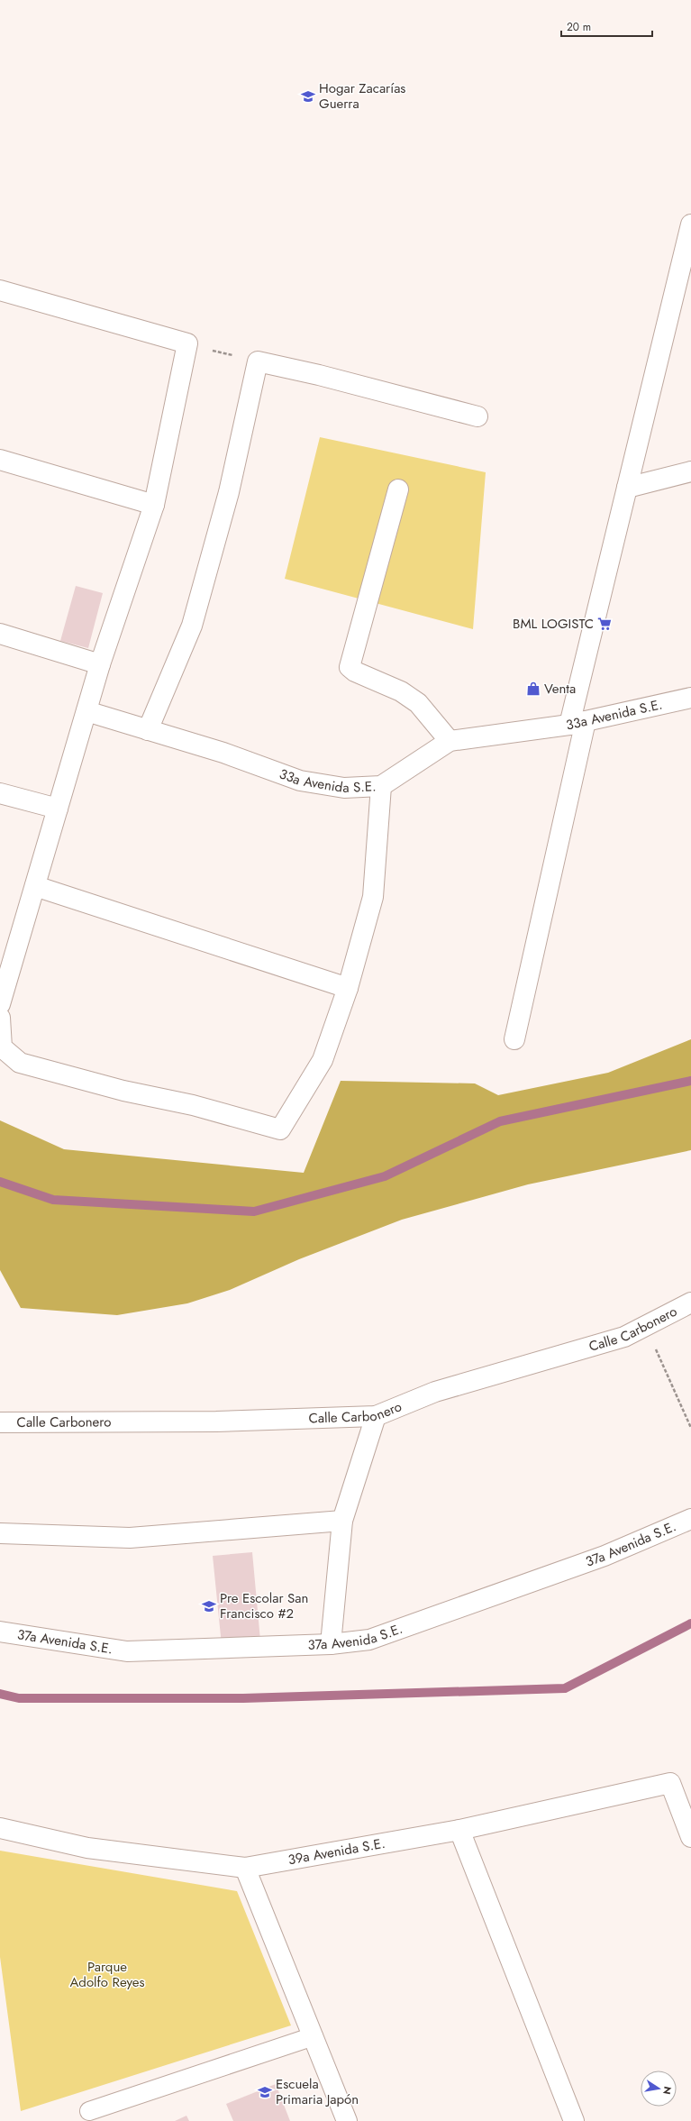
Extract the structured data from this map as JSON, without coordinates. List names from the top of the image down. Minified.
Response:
{"streets":{"street":["33a Avenida S.E.","Calle Carbonero","37a Avenida S.E.","39a Avenida S.E."]},"parks":["Parque Adolfo Reyes"],"places":{"school or university":["Hogar Zacarías Guerra","Pre Escolar San Francisco #2","Escuela Primaria Japón"],"supermarket":["BML LOGISTC"],"shop":["Venta"]},"scale_bar":"20 m","north":"right"}
